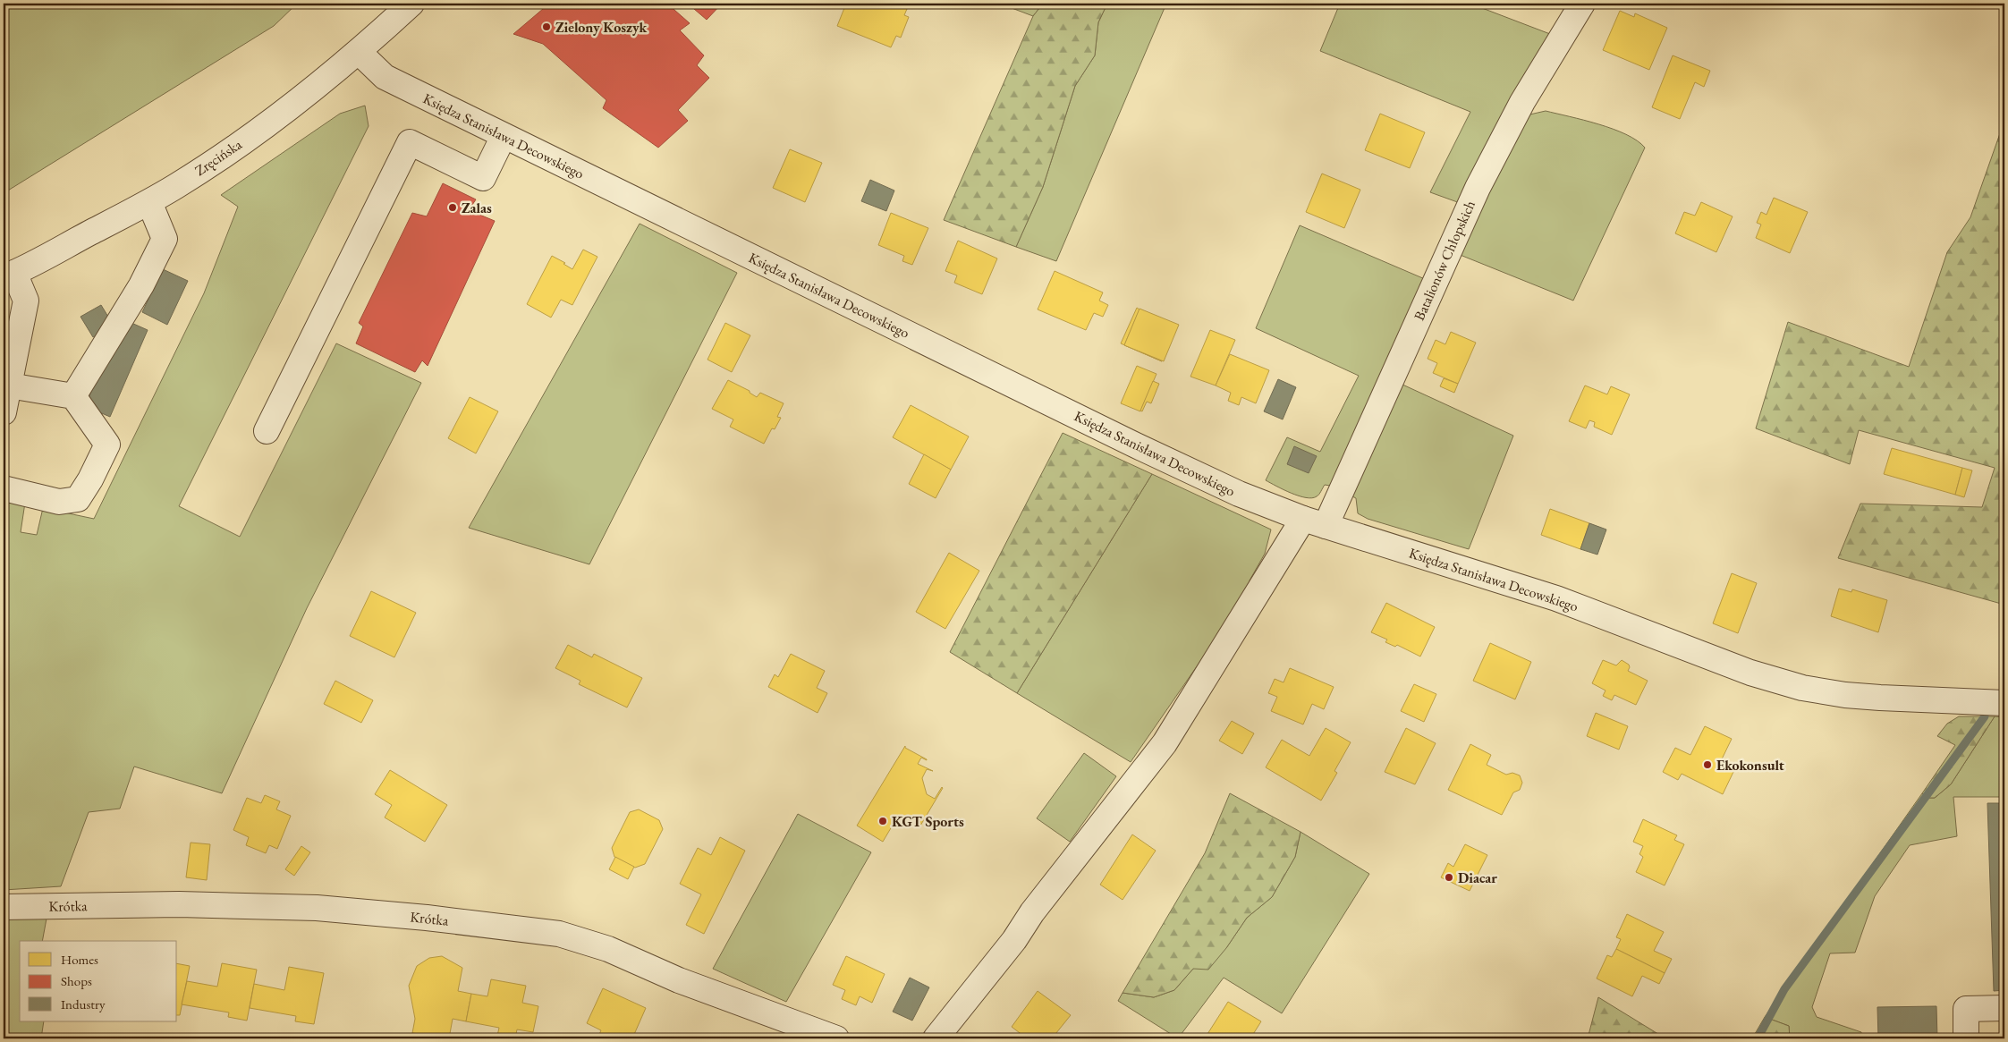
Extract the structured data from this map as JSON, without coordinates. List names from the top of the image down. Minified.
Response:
{"streets":{"street":["Księdza Stanisława Decowskiego","Zręcińska","Batalionów Chłopskich","Krótka"]},"crossings":[["Księdza Stanisława Decowskiego","Zręcińska"],["Księdza Stanisława Decowskiego","Batalionów Chłopskich"]],"places":["Zielony Koszyk","Zalas","Ekokonsult","KGT Sports","Diacar"],"legend":["Homes","Shops","Industry"]}
